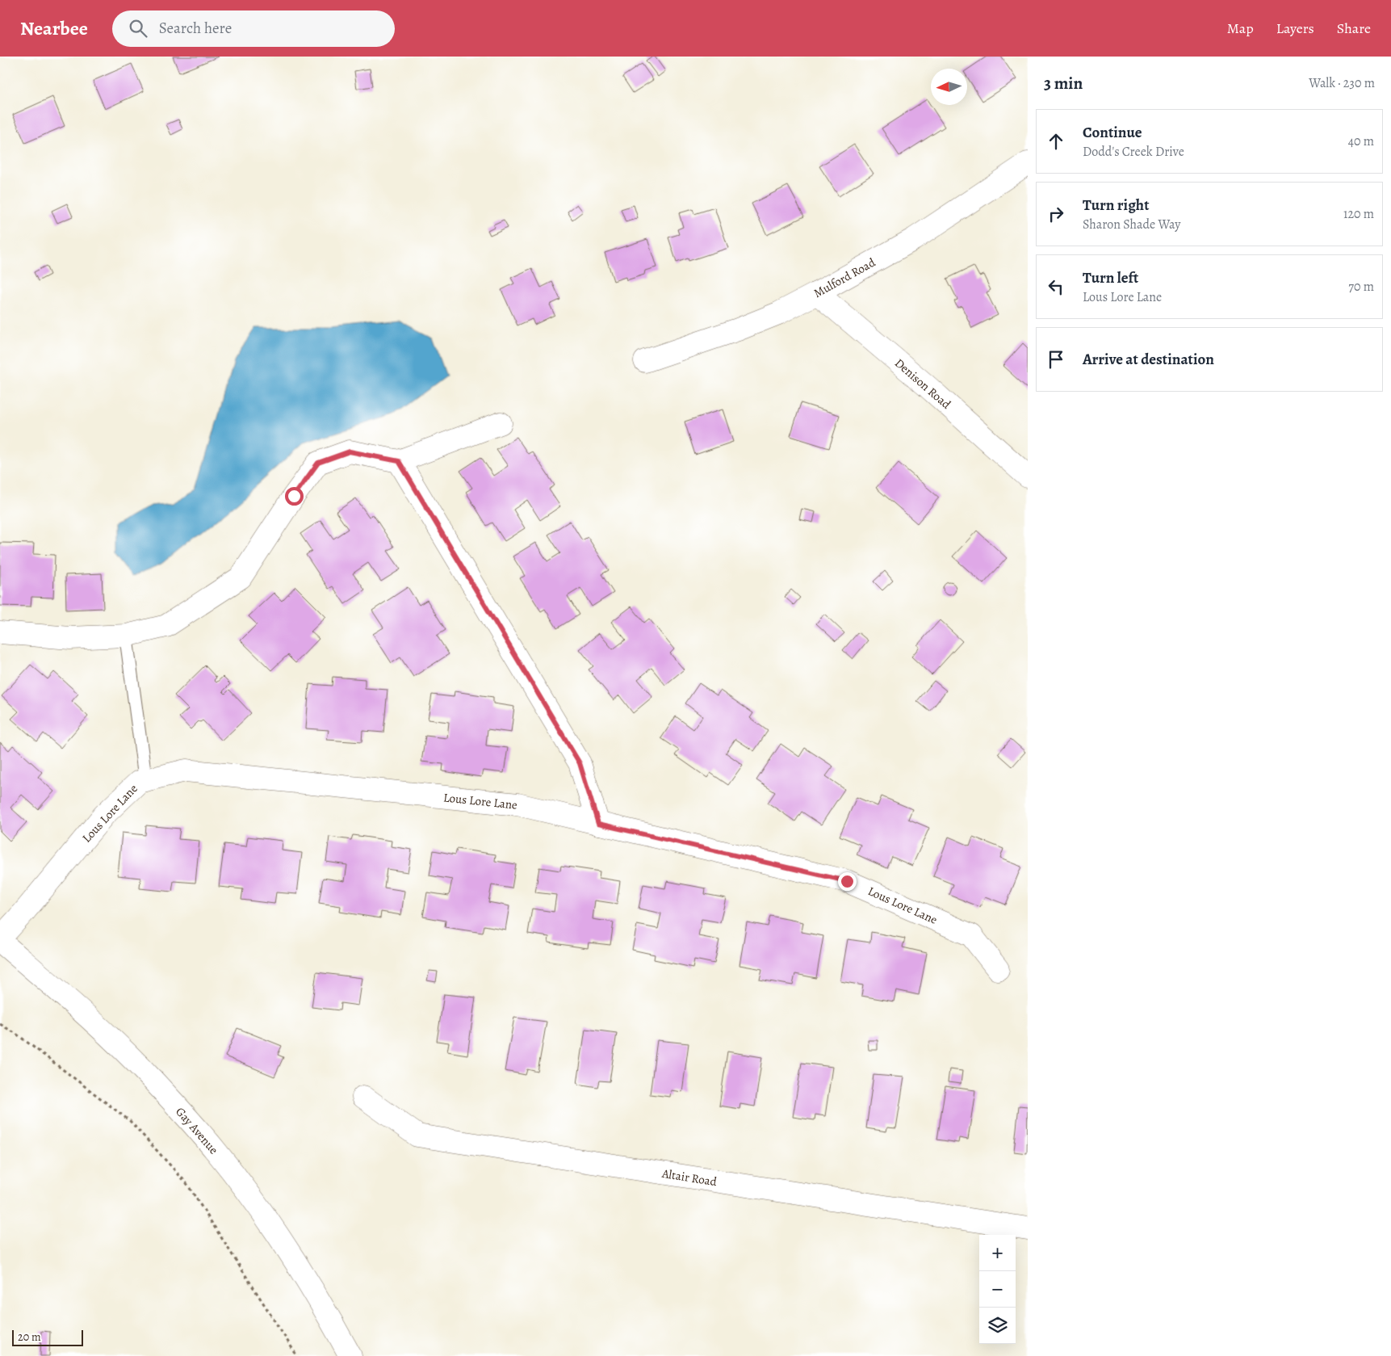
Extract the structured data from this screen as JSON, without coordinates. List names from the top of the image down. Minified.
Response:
{"streets":{"street":["Mulford Road","Denison Road","Lous Lore Lane","Gay Avenue","Altair Road"]},"crossings":[["Mulford Road","Denison Road"],["Lous Lore Lane","Gay Avenue"]],"scale_bar":"20 m","north":"left","page":{"header":"Nearbee","search":"Search here","nav":["Map","Layers","Share"],"heading":["3 min","Walk · 230 m"],"list":[["Continue","Dodd's Creek Drive","40 m"],["Turn right","Sharon Shade Way","120 m"],["Turn left","Lous Lore Lane","70 m"],"Arrive at destination"],"map_buttons":["+","−"],"scale":"20 m"}}
